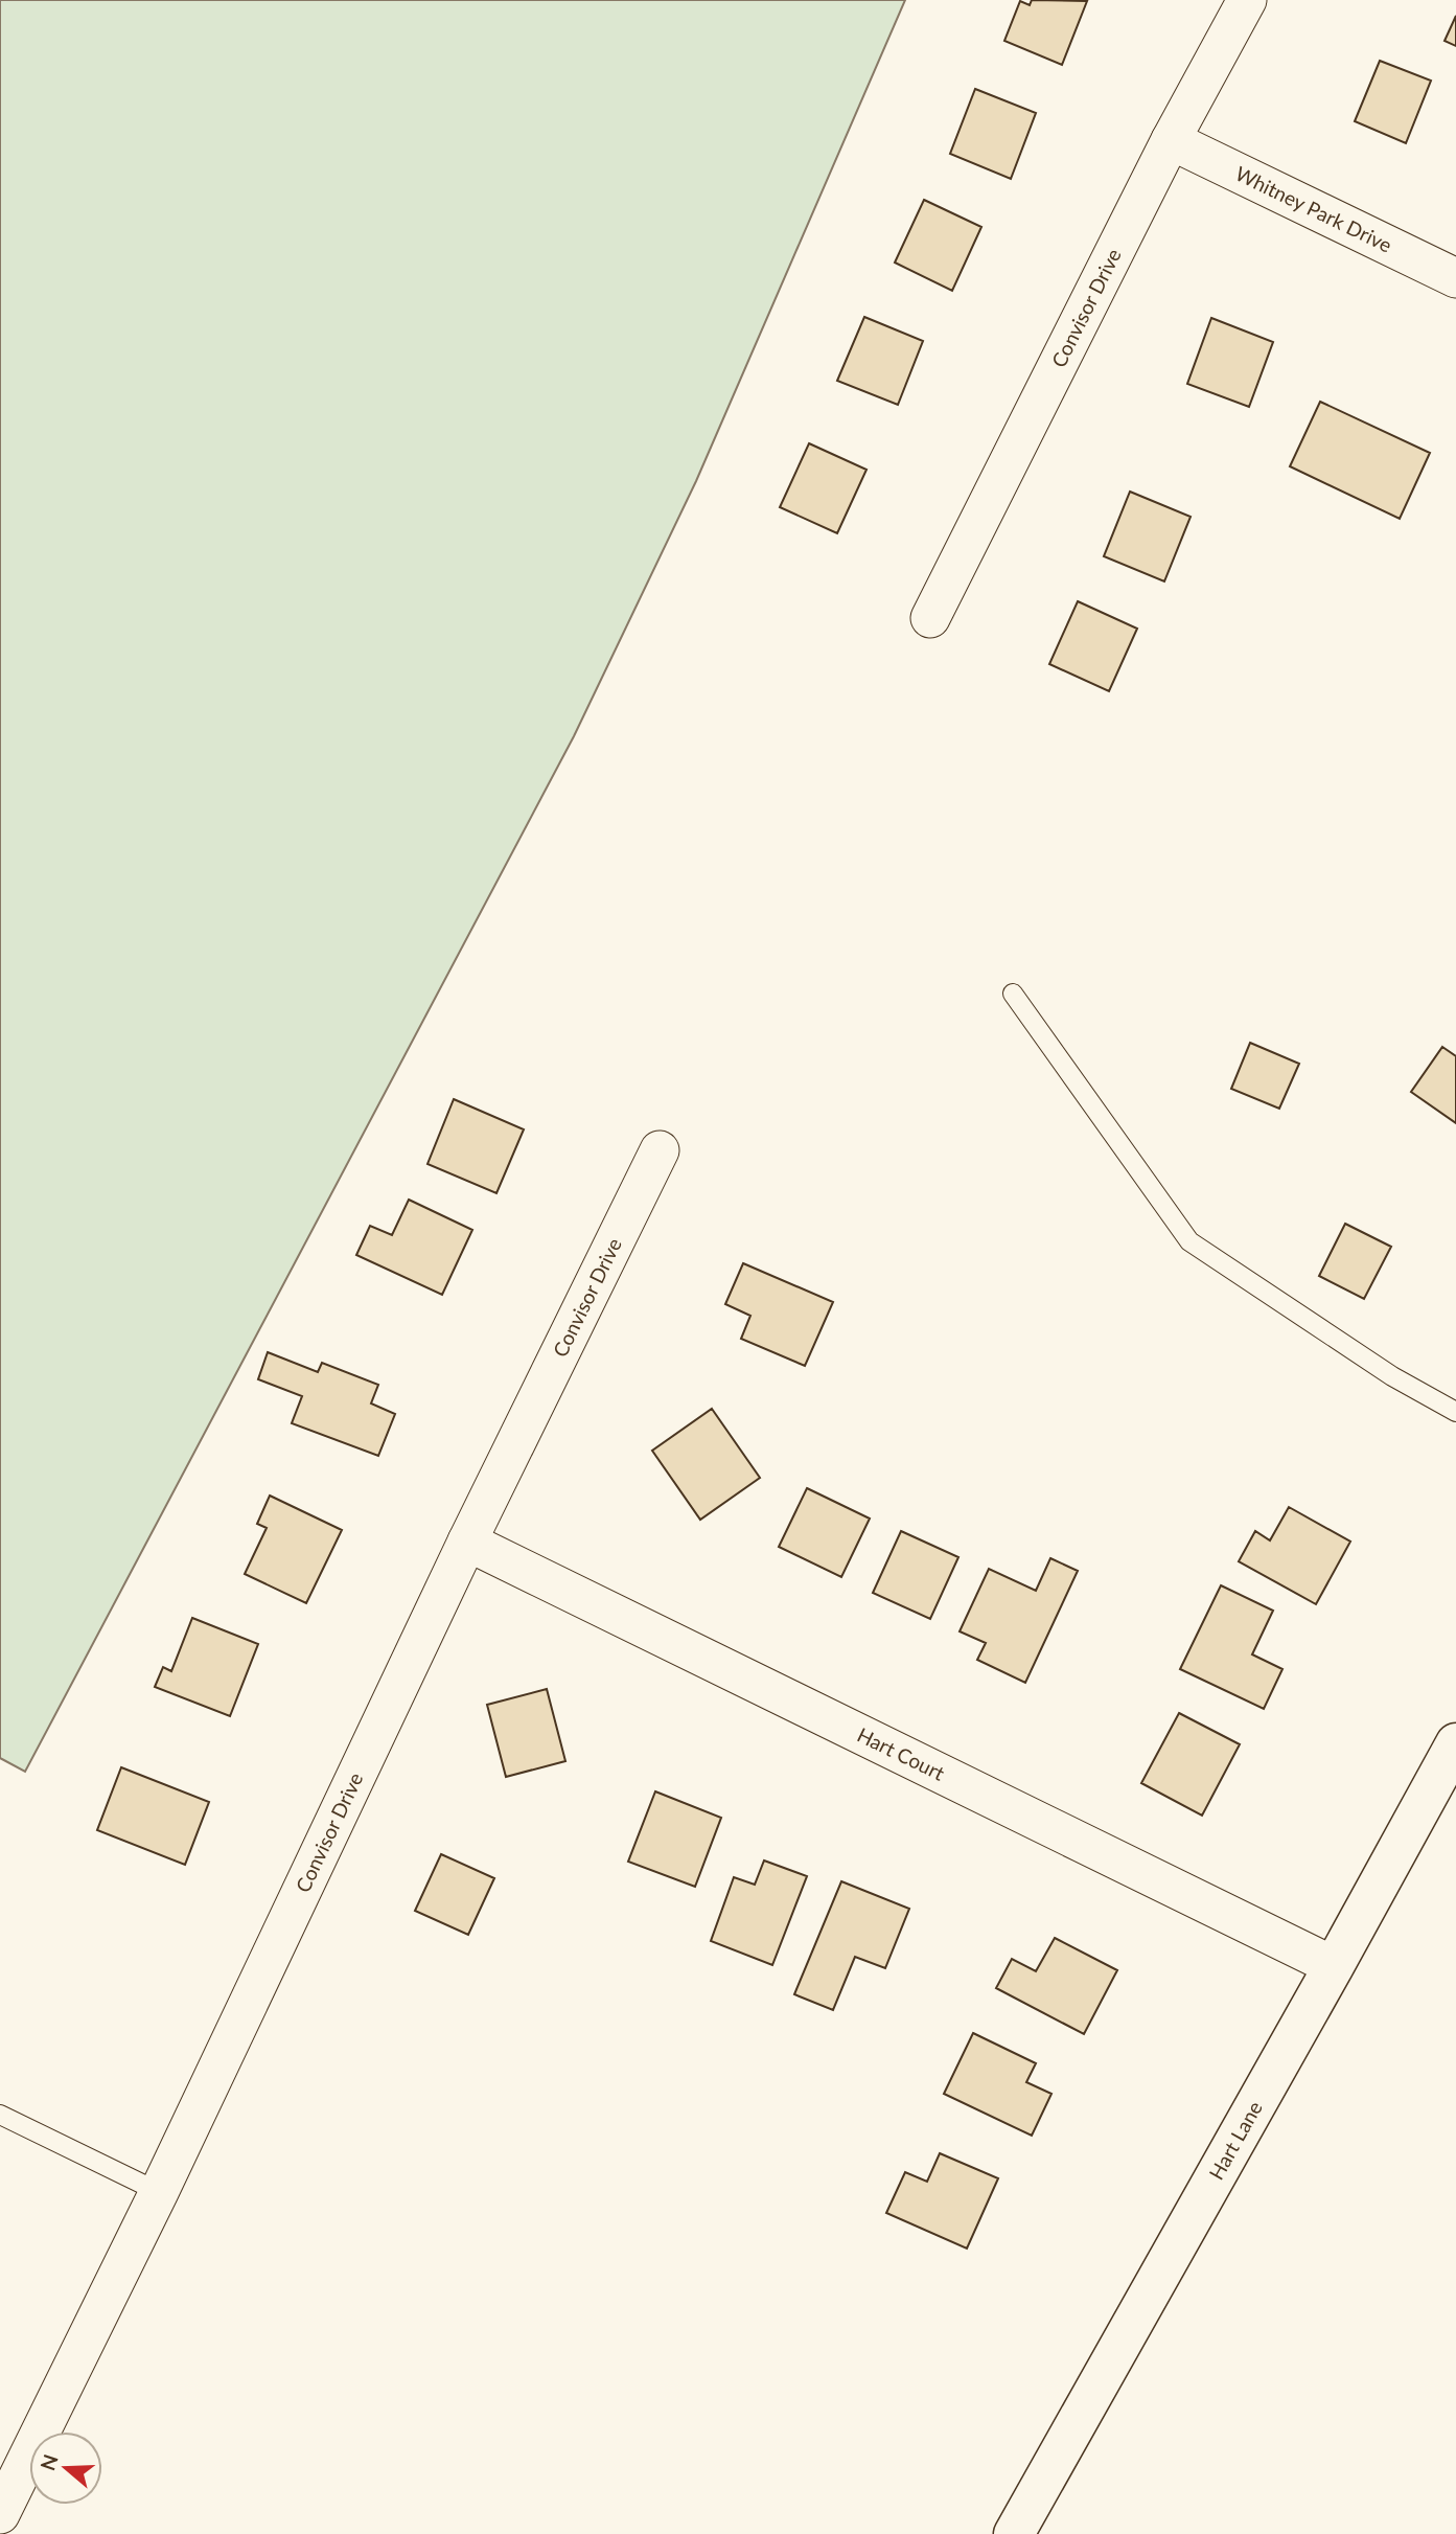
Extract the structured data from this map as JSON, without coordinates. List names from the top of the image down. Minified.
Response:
{"streets":{"main road":["Hart Lane"],"street":["Whitney Park Drive","Convisor Drive","Hart Court"]},"crossings":[["Whitney Park Drive","Convisor Drive"],["Convisor Drive","Hart Court"],["Hart Court","Hart Lane"]],"north":"left"}
